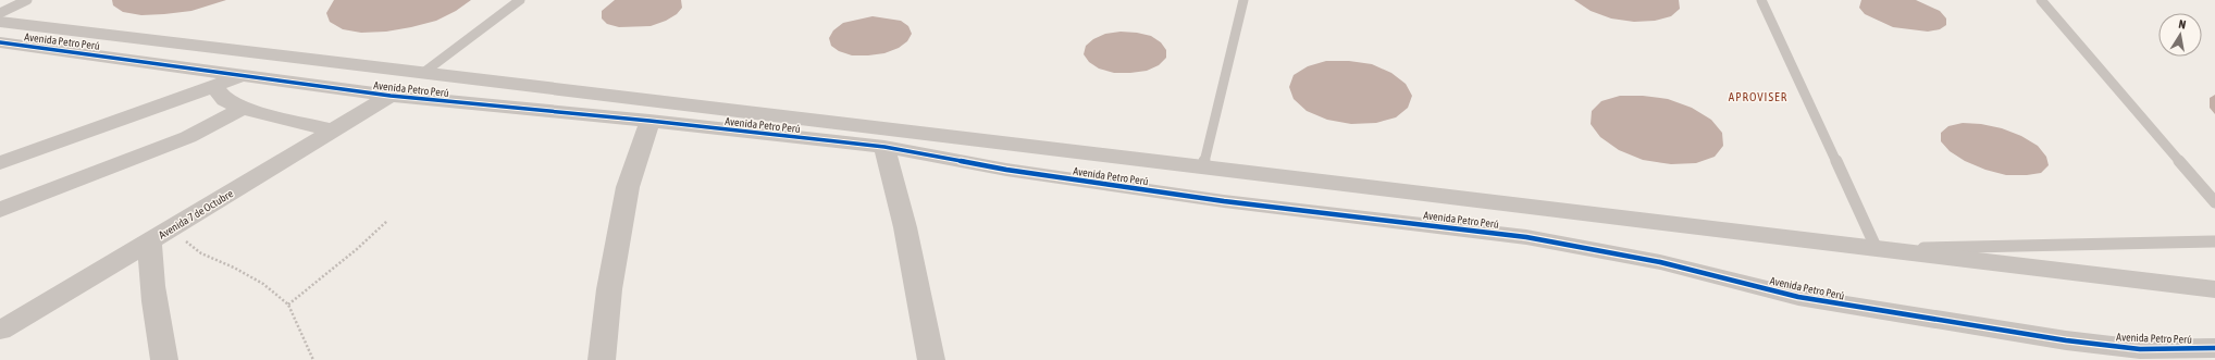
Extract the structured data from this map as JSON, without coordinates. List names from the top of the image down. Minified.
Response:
{"streets":{"street":["Avenida Petro Perú","Avenida 7 de Octubre"]},"crossings":[["Avenida Petro Perú","Avenida 7 de Octubre"]],"districts":["APROVISER"],"north":"top"}
